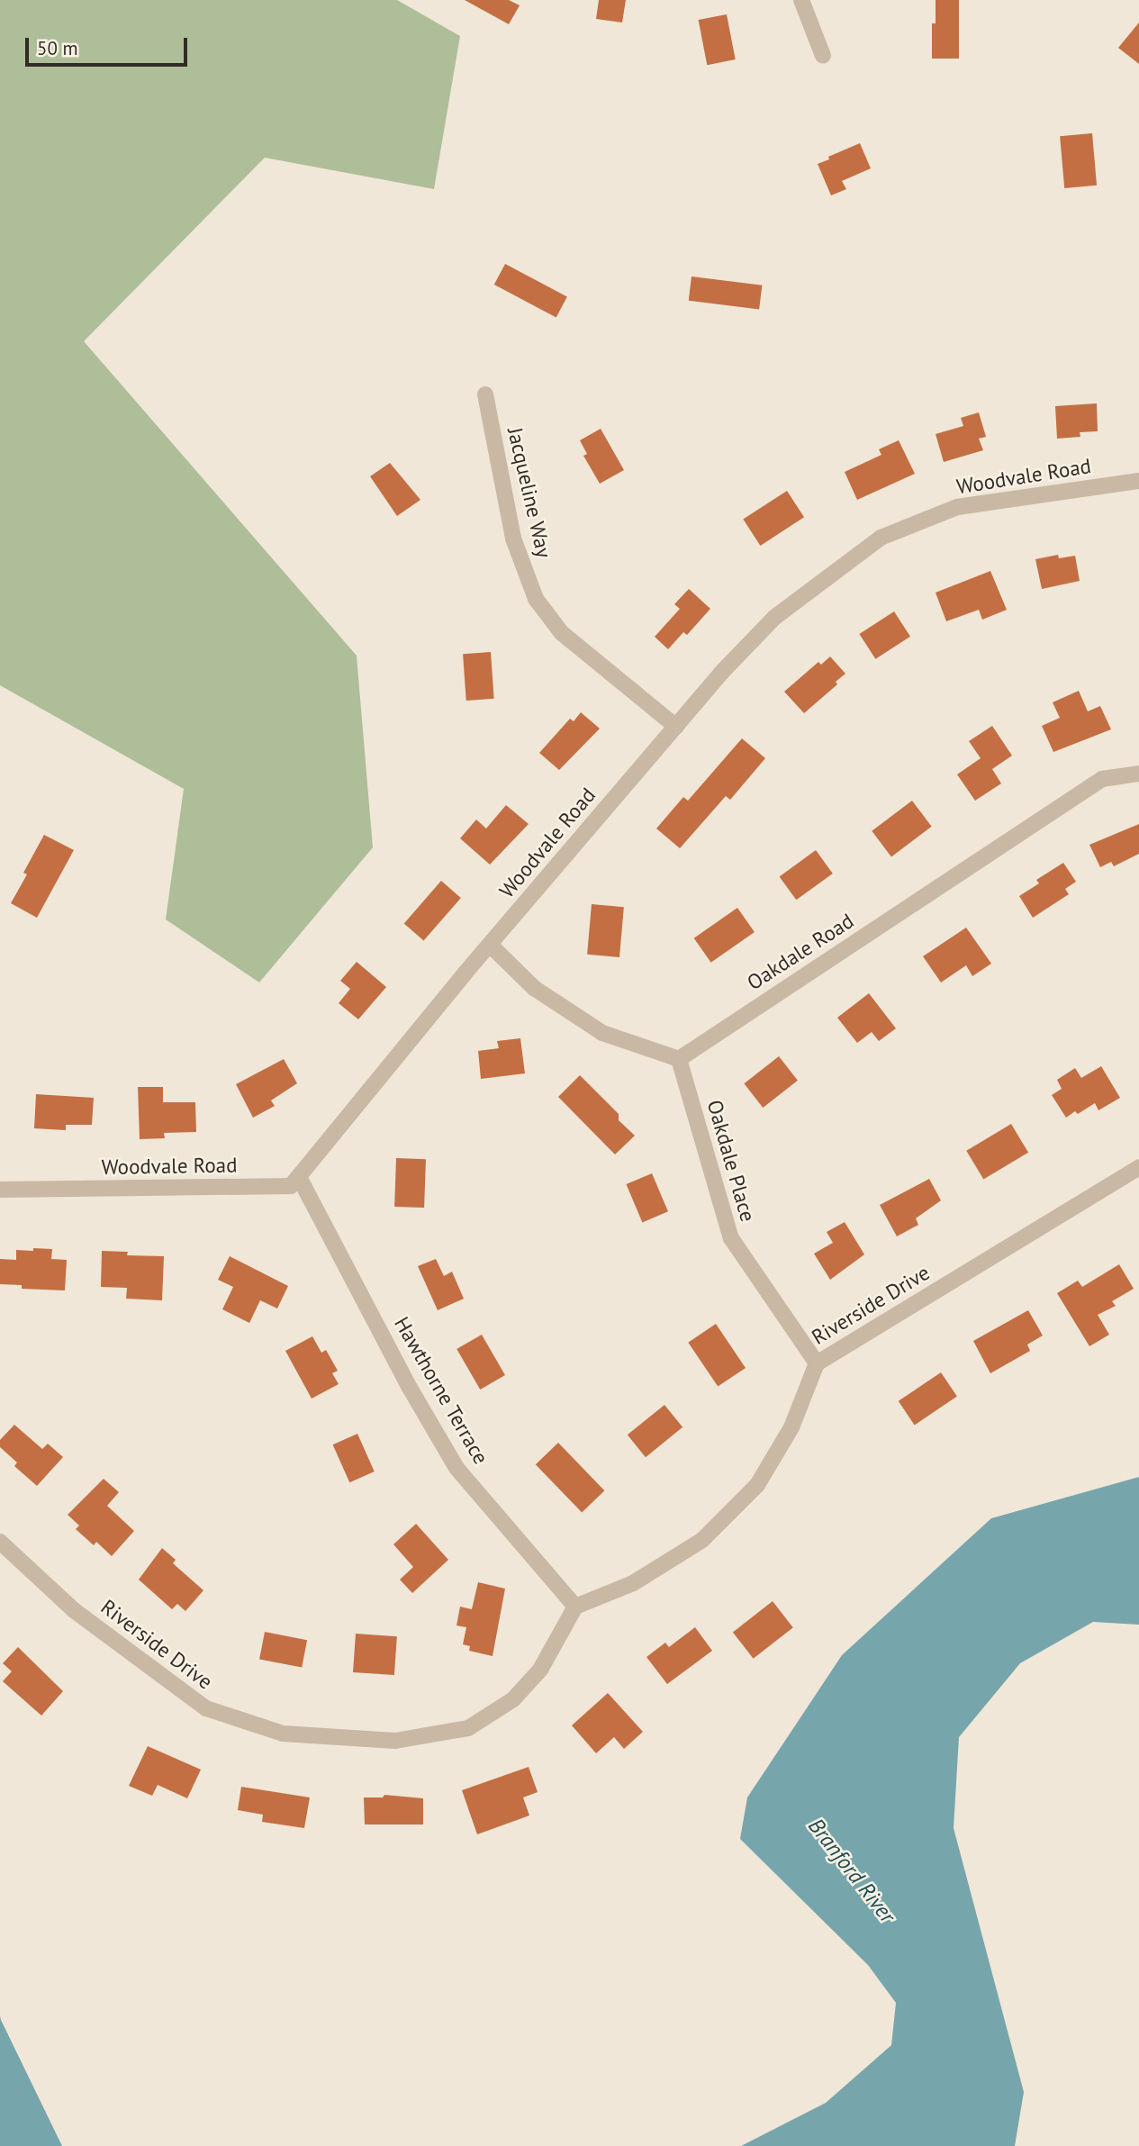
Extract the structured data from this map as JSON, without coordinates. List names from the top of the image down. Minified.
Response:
{"streets":{"street":["Woodvale Road","Jacqueline Way","Oakdale Road","Oakdale Place","Riverside Drive","Hawthorne Terrace"]},"crossings":[["Woodvale Road","Jacqueline Way"],["Woodvale Road","Hawthorne Terrace"],["Oakdale Road","Oakdale Place"],["Oakdale Place","Riverside Drive"],["Riverside Drive","Hawthorne Terrace"]],"water":["Branford River"],"scale_bar":"50 m"}
